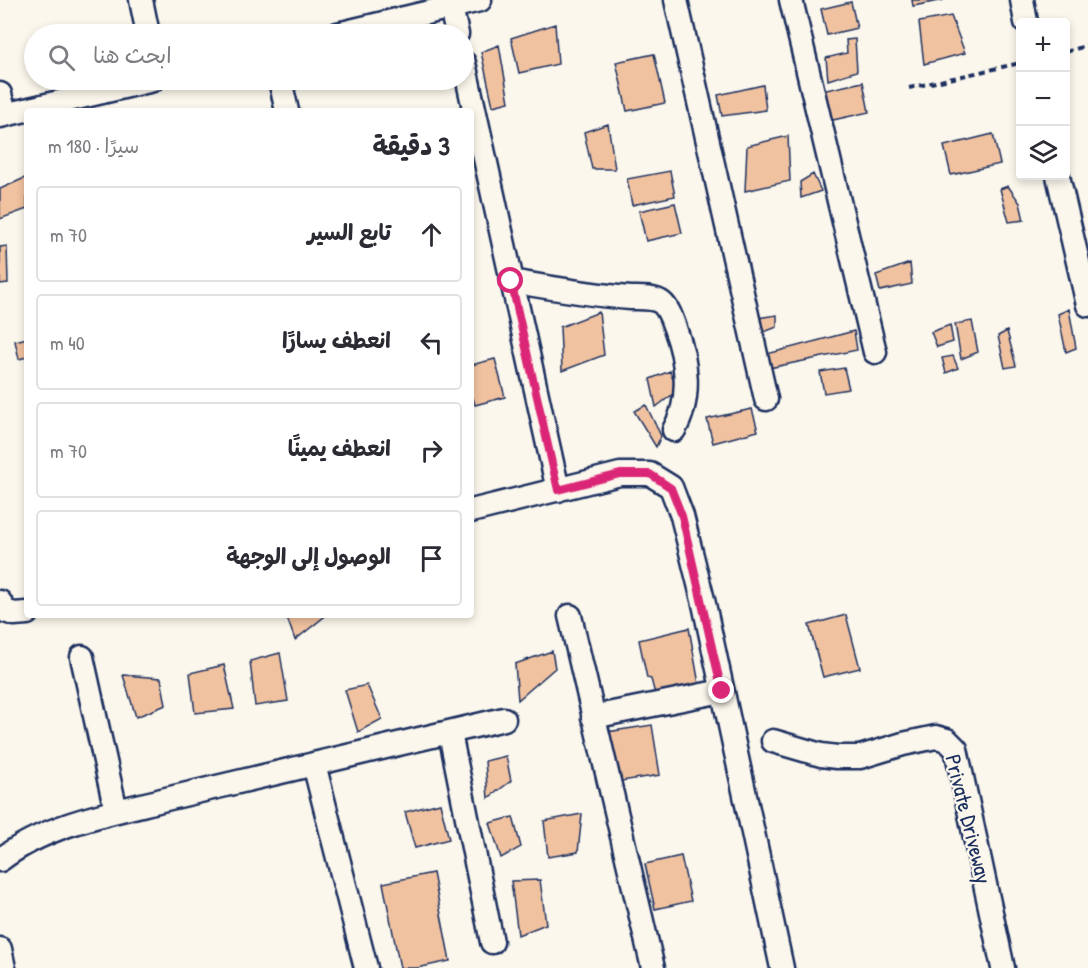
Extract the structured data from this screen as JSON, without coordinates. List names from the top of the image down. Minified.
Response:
{"streets":{"street":["Private Driveway"]},"page":{"map_buttons":["+","−"],"search":"ابحث هنا","heading":["3 دقيقة","سيرًا · 180 m"],"list":[["تابع السير","70 m"],["انعطف يسارًا","40 m"],["انعطف يمينًا","70 m"],"الوصول إلى الوجهة"]}}
